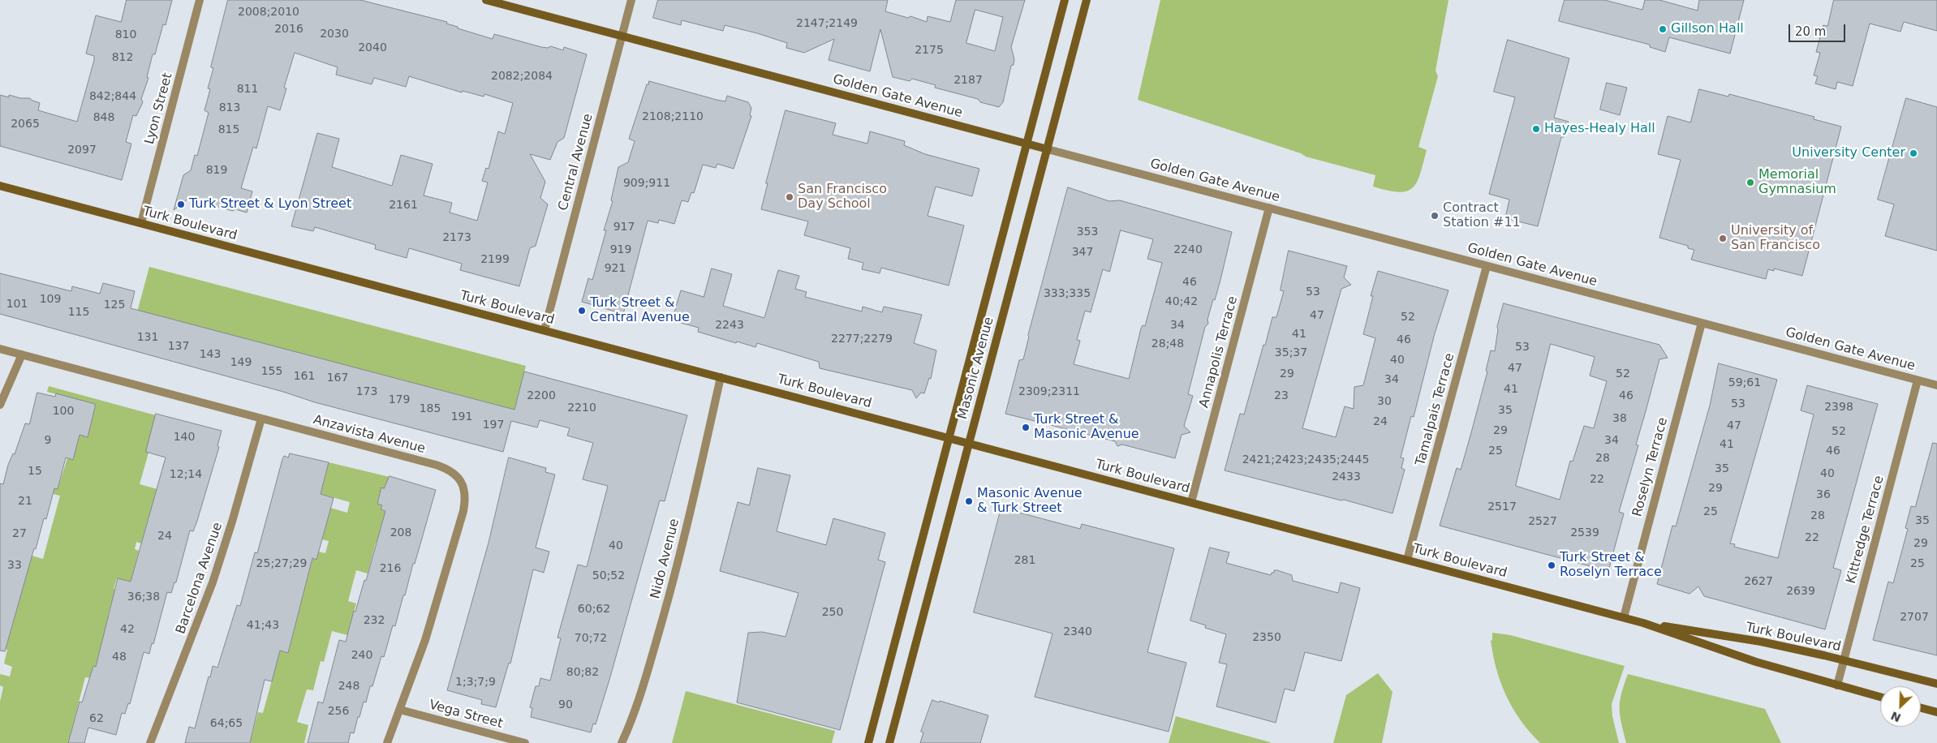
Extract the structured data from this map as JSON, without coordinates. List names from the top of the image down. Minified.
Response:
{"streets":{"main road":["Golden Gate Avenue","Turk Boulevard","Masonic Avenue"],"street":["Lyon Street","Central Avenue","Annapolis Terrace","Tamalpais Terrace","Anzavista Avenue","Roselyn Terrace","Kittredge Terrace","Nido Avenue","Barcelona Avenue","Vega Street"]},"crossings":[["Golden Gate Avenue","Central Avenue"],["Golden Gate Avenue","Annapolis Terrace"],["Golden Gate Avenue","Masonic Avenue"],["Golden Gate Avenue","Tamalpais Terrace"],["Golden Gate Avenue","Roselyn Terrace"],["Golden Gate Avenue","Kittredge Terrace"],["Lyon Street","Turk Boulevard"],["Central Avenue","Turk Boulevard"],["Turk Boulevard","Annapolis Terrace"],["Turk Boulevard","Masonic Avenue"],["Turk Boulevard","Tamalpais Terrace"],["Turk Boulevard","Roselyn Terrace"],["Turk Boulevard","Kittredge Terrace"],["Turk Boulevard","Nido Avenue"],["Anzavista Avenue","Barcelona Avenue"],["Anzavista Avenue","Vega Street"]],"places":["Gillson Hall","Hayes-Healy Hall","University Center","Memorial Gymnasium","San Francisco Day School","Turk Street & Lyon Street","Contract Station #11","University of San Francisco","Turk Street & Central Avenue","Turk Street & Masonic Avenue","Masonic Avenue & Turk Street","Turk Street & Roselyn Terrace"],"house_numbers":["2008;2010","2147;2149","2016","2030","810","2040","2175","812","2082;2084","2187","811","842;844","813","2108;2110","848","2065","815","2097","819","909;911","2161","917","353","2173","919","2240","347","2199","921","46","53","333;335","109","40;42","101","125","115","47","52","2243","34","41","131","2277;2279","46","28;48","137","53","35;37","143","40","149","47","155","29","52","161","167","34","59;61","41","173","2309;2311","2200","23","46","179","30","53","2398","2210","185","35","100","191","38","24","197","47","29","52","140","9","34","41","25","46","28","2421;2423;2435;2445","35","15","40","12;14","2433","22","29","36","21","2517","25","28","35","2527","208","2539","27","24","22","29","40","281","25;27;29","25","33","216","50;52","2627","2639","36;38","60;62","250","2707","232","41;43","42","2340","2350","70;72","240","48","80;82","1;3;7;9","248","90","256","62","64;65"],"scale_bar":"20 m","north":"bottom left"}
